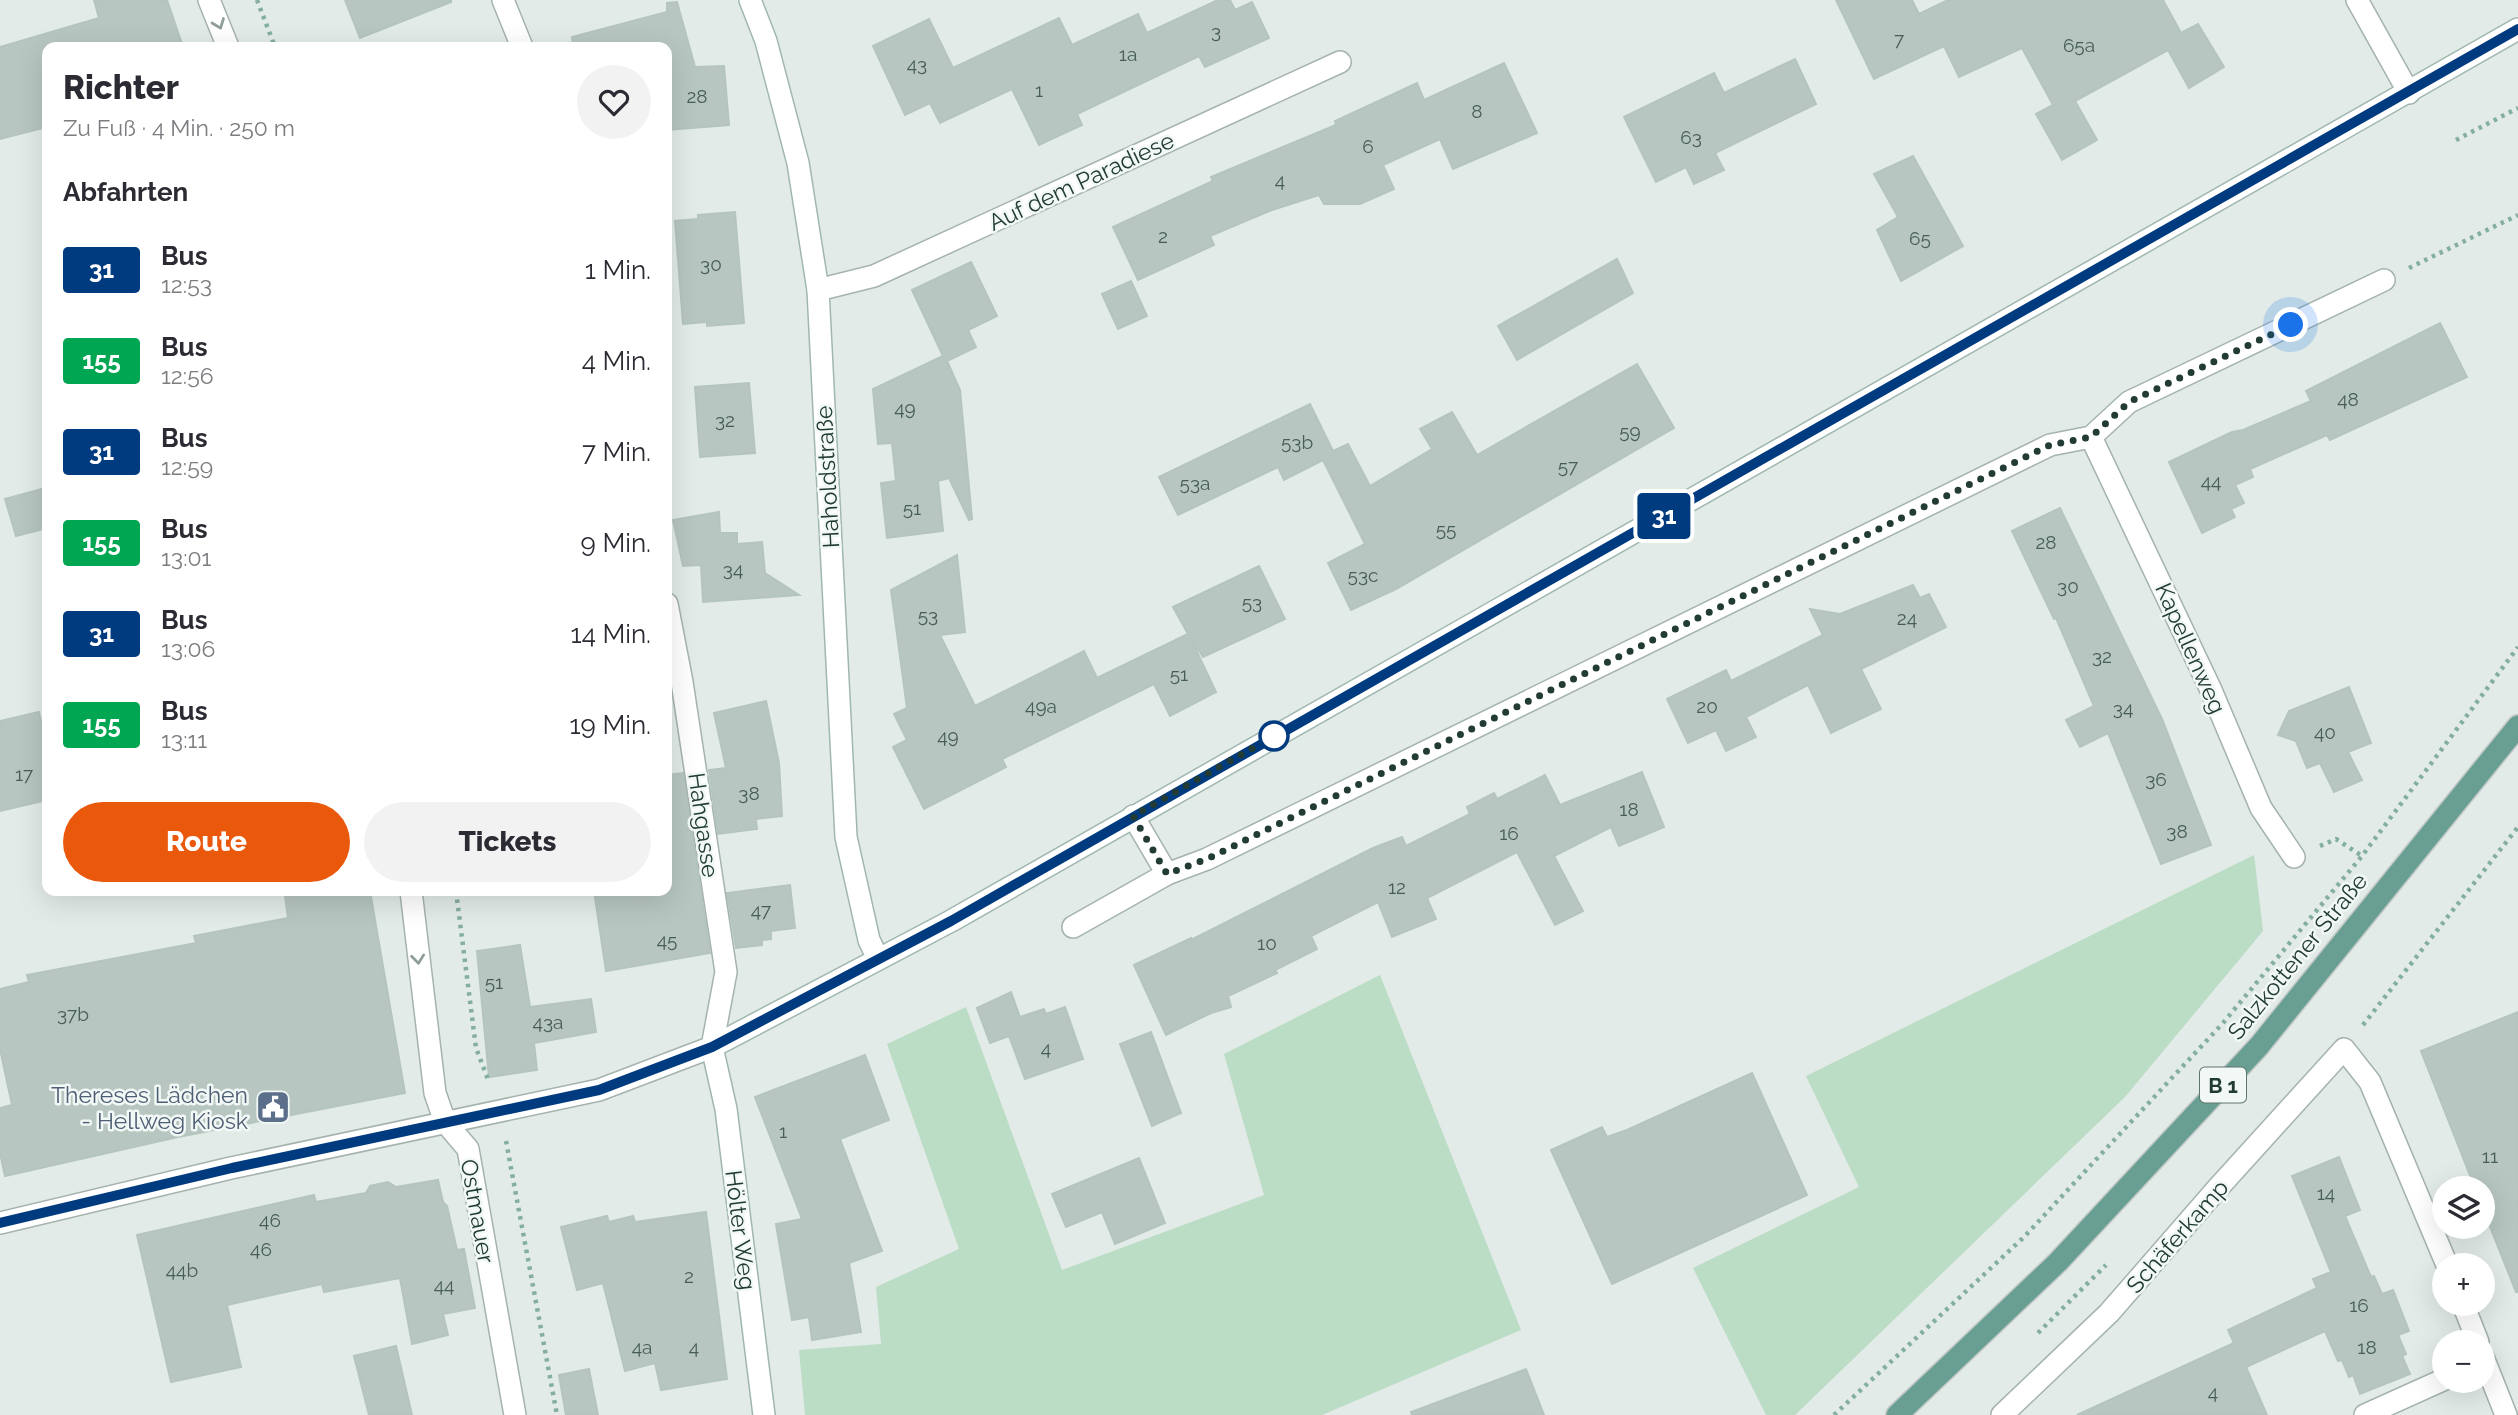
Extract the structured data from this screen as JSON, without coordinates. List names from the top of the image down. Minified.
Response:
{"streets":{"main road":["Salzkottener Straße","B 1"],"street":["Auf dem Paradiese","Haholdstraße","Kapellenweg","Hahgasse","Ostmauer","Hölter Weg","Schäferkamp"]},"crossings":[["Auf dem Paradiese","Haholdstraße"],["Hahgasse","Hölter Weg"]],"one_way":["Ostmauer"],"places":{"public building":["Thereses Lädchen - Hellweg Kiosk"]},"lines":["bus line 31"],"house_numbers":["3","7","65a","1a","43","1","28","8","63","6","4","2","65","30","48","49","32","59","53b","57","44","53a","51","55","28","34","53c","30","53","53","24","32","51","49a","20","34","40","49","17","36","38","18","38","16","12","47","45","10","51","37b","43a","4","1","11","14","46","46","44b","2","44","16","4a","4","18","4"],"page":{"on_map":"31","heading":[["Richter","Zu Fuß · 4 Min. · 250 m"],"Abfahrten"],"list":[{"mark":"31","name":"Bus","note":"12:53","value":"1 Min."},{"mark":"155","name":"Bus","note":"12:56","value":"4 Min."},{"mark":"31","name":"Bus","note":"12:59","value":"7 Min."},{"mark":"155","name":"Bus","note":"13:01","value":"9 Min."},{"mark":"31","name":"Bus","note":"13:06","value":"14 Min."},{"mark":"155","name":"Bus","note":"13:11","value":"19 Min."}],"buttons":["Route","Tickets"],"map_buttons":["+","−"]}}
